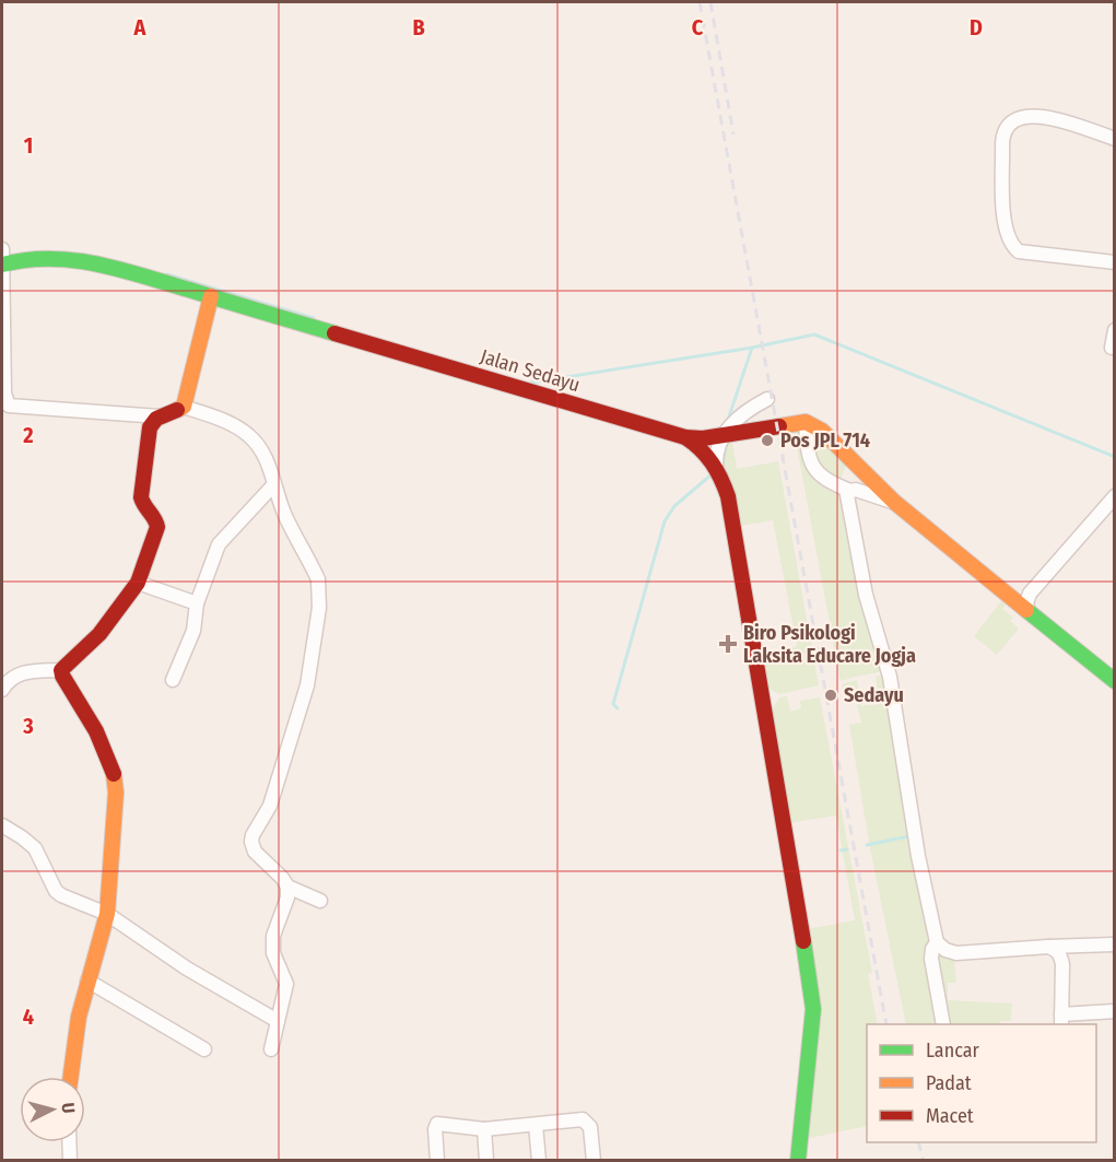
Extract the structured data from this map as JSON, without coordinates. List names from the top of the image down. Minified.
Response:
{"streets":{"street":["Jalan Sedayu"]},"places":{"other":["Pos JPL 714","Sedayu"],"health":["Biro Psikologi Laksita Educare Jogja"]},"legend":["Lancar","Padat","Macet"],"north":"right","grid":{"columns":["A","B","C","D"],"rows":["1","2","3","4"]}}
